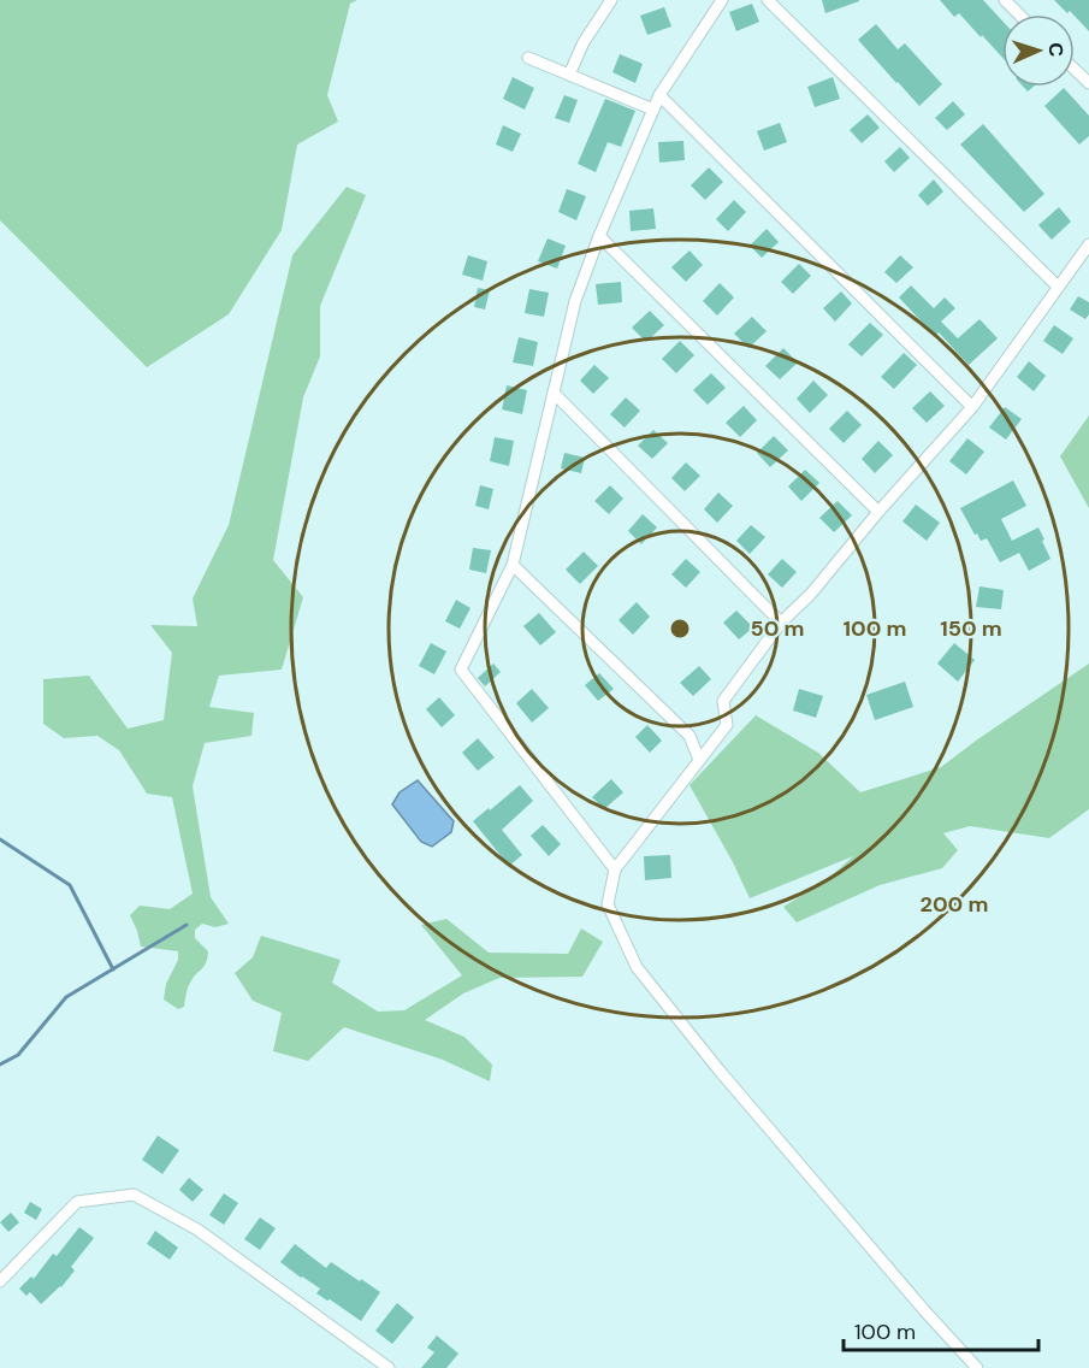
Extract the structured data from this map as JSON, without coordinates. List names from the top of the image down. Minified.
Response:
{"scale_bar":"100 m","north":"right","rings":["50 m","100 m","150 m","200 m"]}
